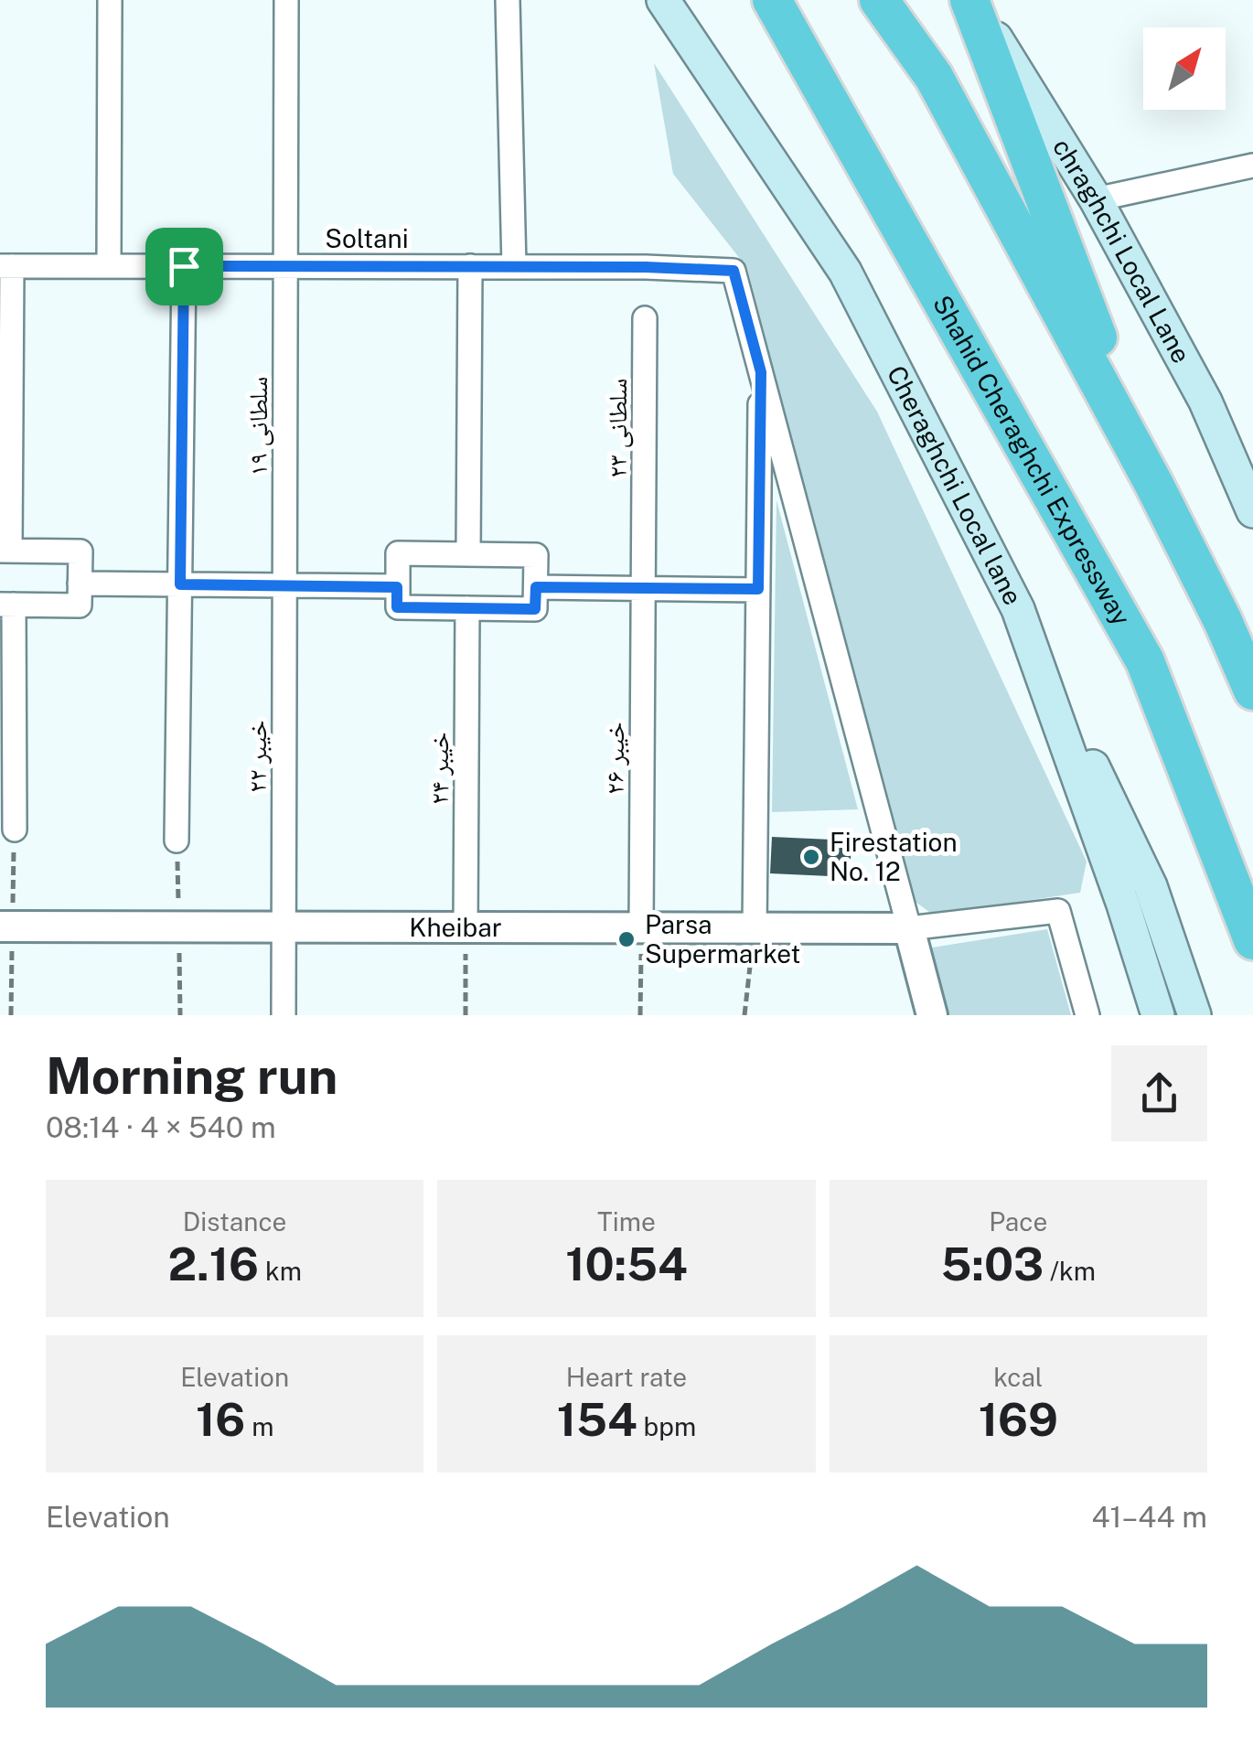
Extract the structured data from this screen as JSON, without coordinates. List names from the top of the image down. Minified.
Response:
{"streets":{"highway":["Shahid Cheraghchi Expressway"],"main road":["chraghchi Local Lane","Cheraghchi Local lane"],"street":["Soltani","سلطانی ۱۹","سلطانی ۲۳","خیبر ۲۲","خیبر ۲۶","خیبر ۲۴","Kheibar"]},"crossings":[["Soltani","سلطانی ۱۹"],["سلطانی ۱۹","خیبر ۲۲"],["سلطانی ۲۳","خیبر ۲۶"],["خیبر ۲۲","Kheibar"],["خیبر ۲۶","Kheibar"],["خیبر ۲۴","Kheibar"]],"places":["Firestation No. 12","Parsa Supermarket"],"north":"top right","page":{"heading":["Morning run","08:14 · 4 × 540 m"],"stats":[["Distance","2.16 km"],["Time","10:54"],["Pace","5:03 /km"],["Elevation","16 m"],["Heart rate","154 bpm"],["kcal","169"]],"chart":["Elevation","41–44 m"]}}
